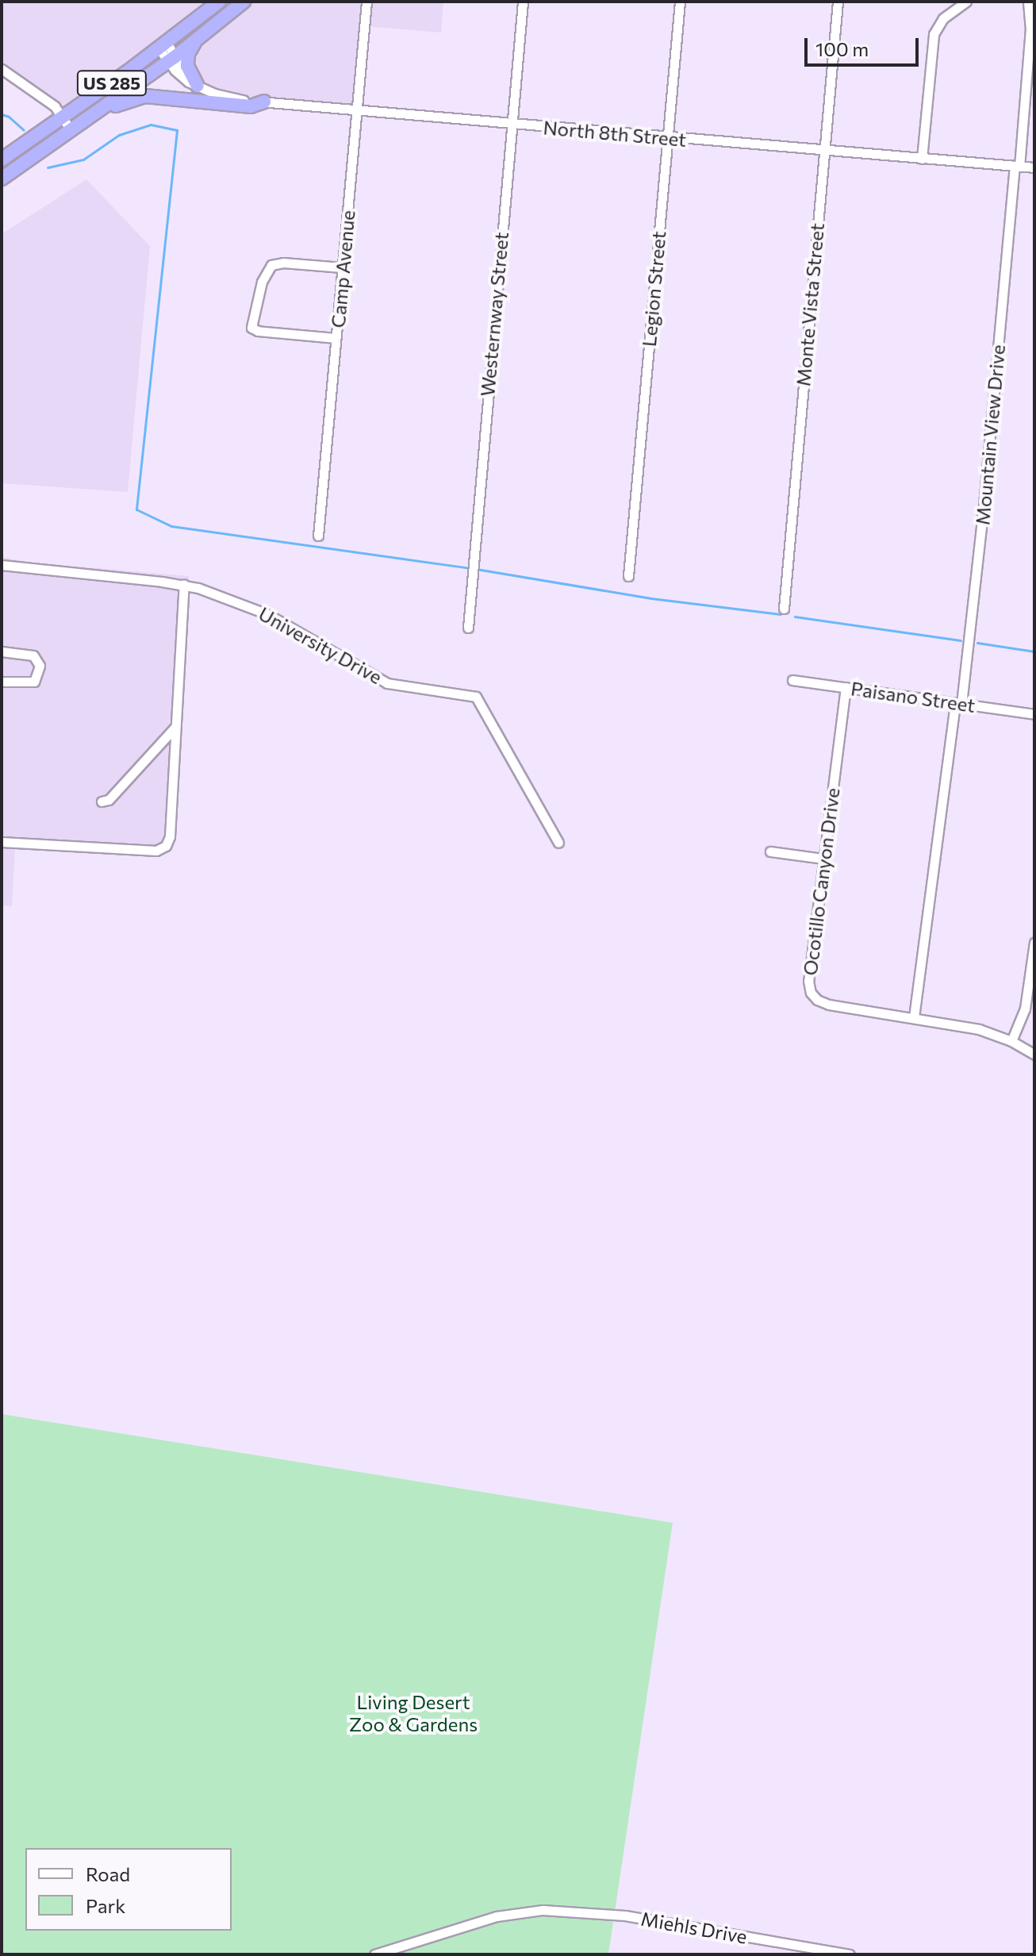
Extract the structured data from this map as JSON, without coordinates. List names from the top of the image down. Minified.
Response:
{"streets":{"highway":["US 285"],"street":["North 8th Street","Camp Avenue","Legion Street","Monte Vista Street","Westernway Street","Mountain View Drive","University Drive","Paisano Street","Ocotillo Canyon Drive","Miehls Drive"]},"crossings":[["US 285","North 8th Street"],["North 8th Street","Camp Avenue"],["North 8th Street","Legion Street"],["North 8th Street","Monte Vista Street"],["North 8th Street","Westernway Street"],["North 8th Street","Mountain View Drive"],["Mountain View Drive","Paisano Street"],["Mountain View Drive","Ocotillo Canyon Drive"],["Paisano Street","Ocotillo Canyon Drive"]],"parks":["Living Desert Zoo & Gardens"],"legend":["Road","Park"],"scale_bar":"100 m"}
